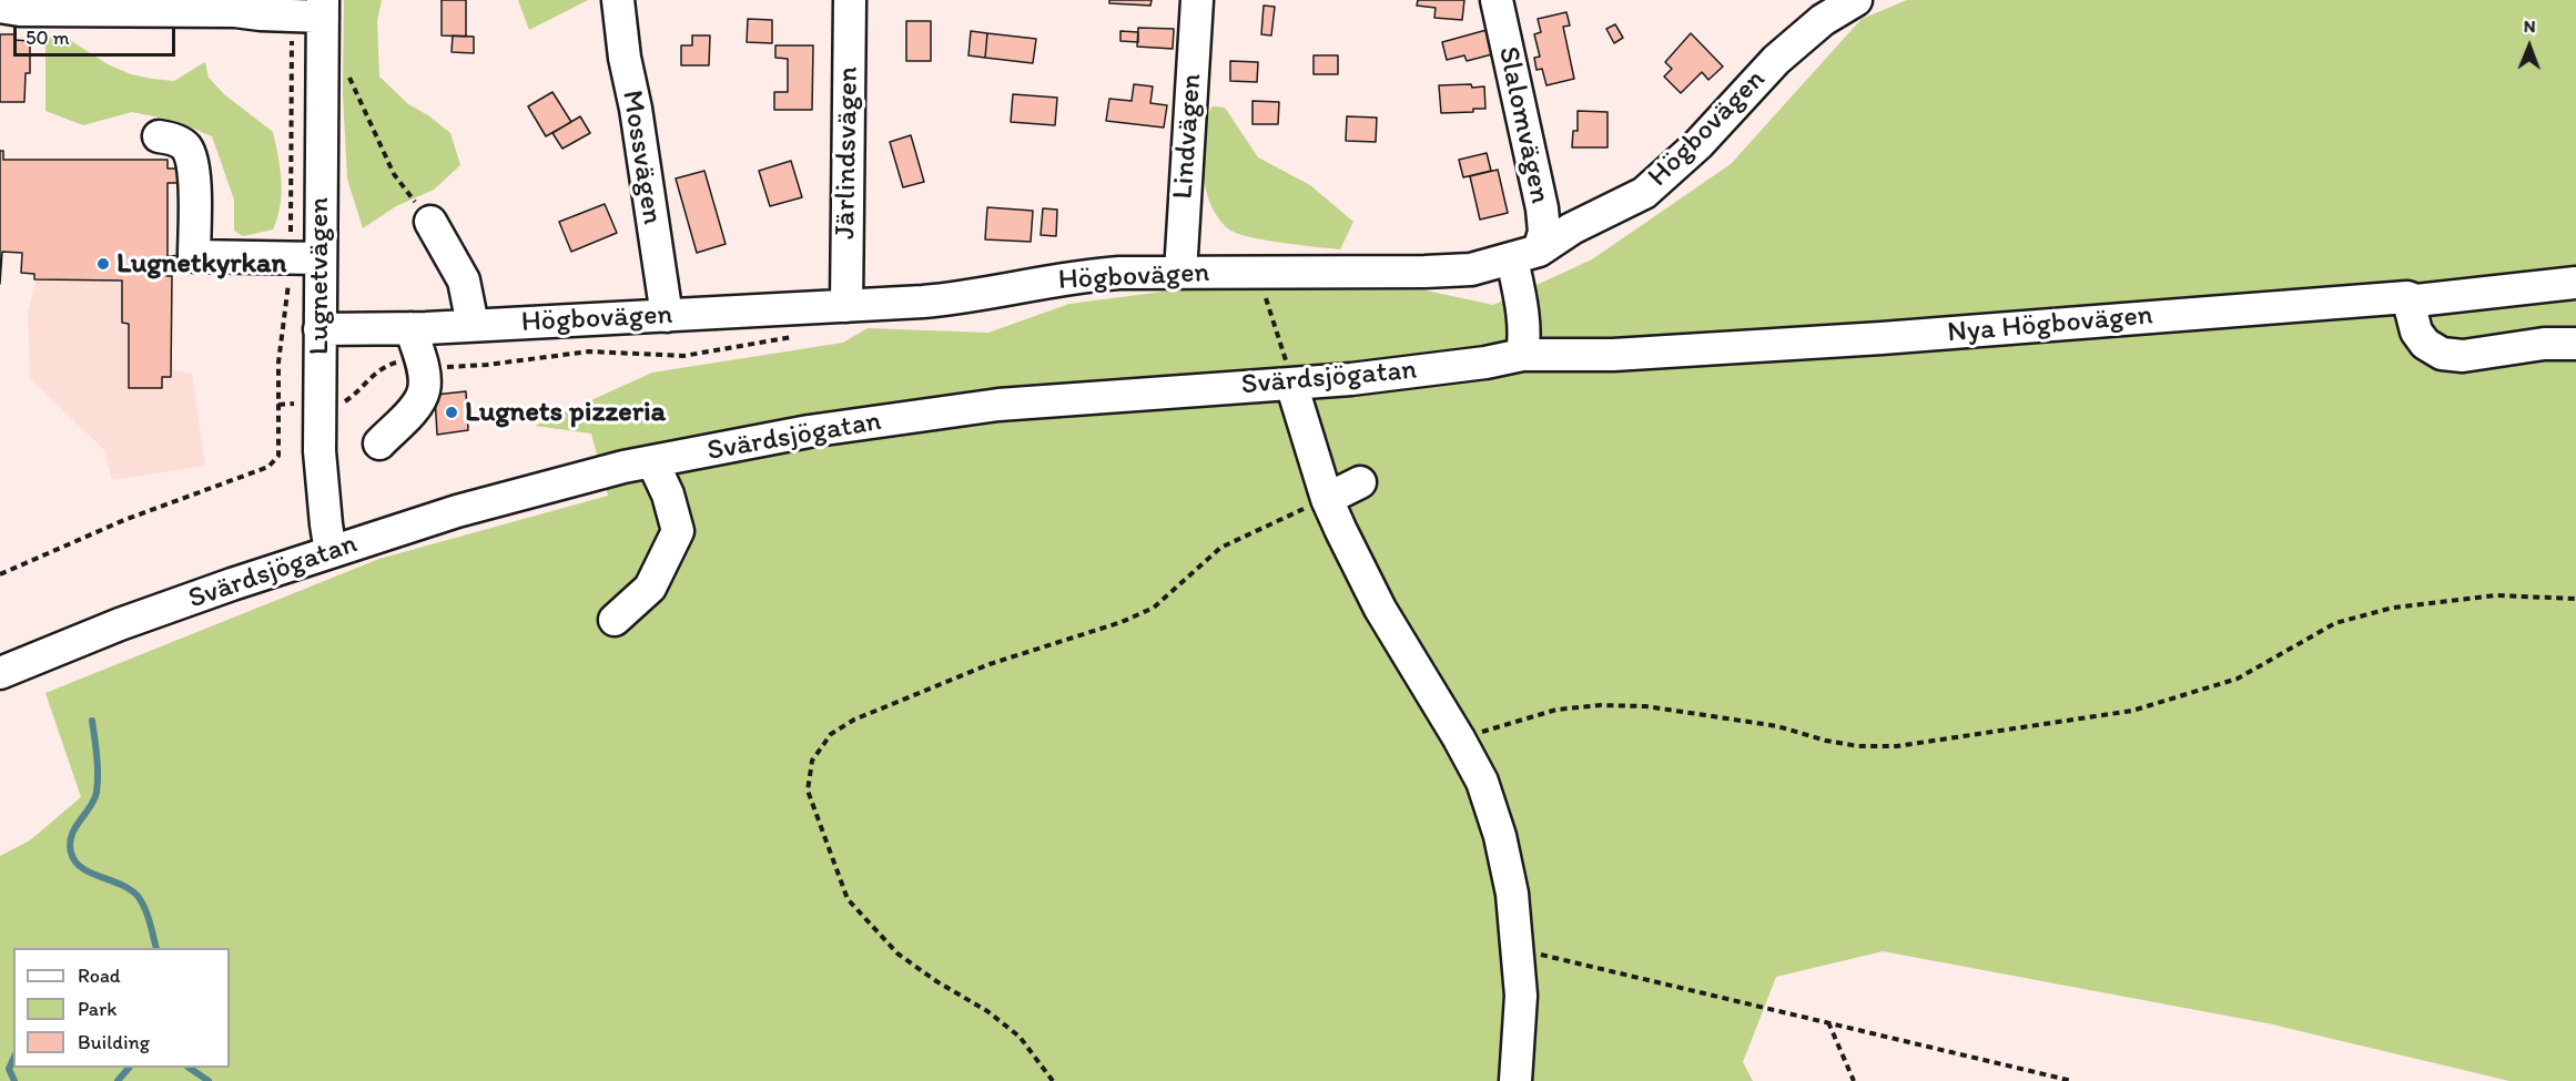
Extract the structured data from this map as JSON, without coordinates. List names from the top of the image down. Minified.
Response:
{"streets":{"street":["Slalomvägen","Högbovägen","Lindvägen","Järlindsvägen","Mossvägen","Lugnetvägen","Nya Högbovägen","Svärdsjögatan"]},"crossings":[["Slalomvägen","Högbovägen"],["Högbovägen","Lindvägen"],["Högbovägen","Järlindsvägen"],["Högbovägen","Mossvägen"],["Högbovägen","Lugnetvägen"],["Lugnetvägen","Svärdsjögatan"],["Nya Högbovägen","Svärdsjögatan"]],"places":["Lugnetkyrkan","Lugnets pizzeria"],"legend":["Road","Park","Building"],"scale_bar":"50 m","north":"top"}
